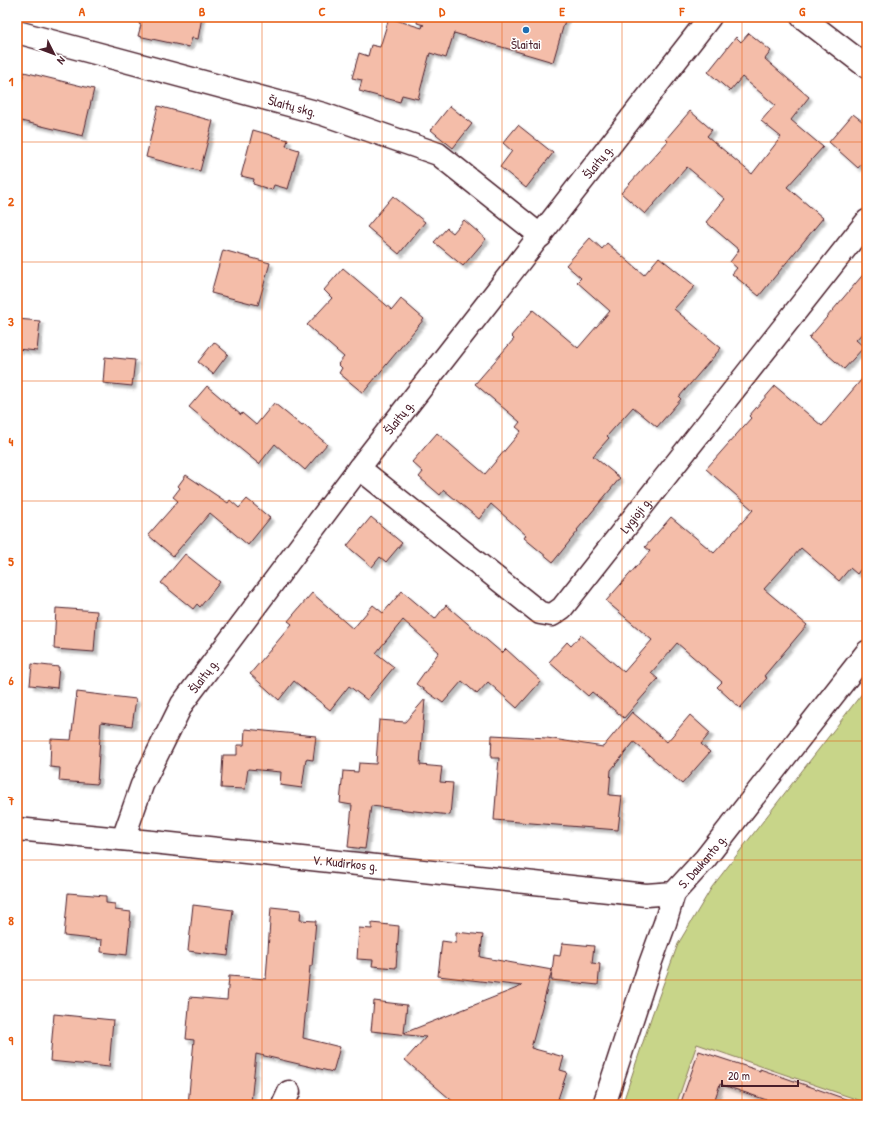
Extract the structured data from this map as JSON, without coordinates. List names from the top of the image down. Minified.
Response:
{"streets":{"street":["Šlaitų skg.","Šlaitų g.","Lygioji g.","S. Daukanto g.","V. Kudirkos g."]},"crossings":[["Šlaitų skg.","Šlaitų g."],["Šlaitų g.","Lygioji g."],["Šlaitų g.","V. Kudirkos g."],["S. Daukanto g.","V. Kudirkos g."]],"places":["Šlaitai"],"scale_bar":"20 m","north":"bottom right","grid":{"columns":["A","B","C","D","E","F","G"],"rows":["1","2","3","4","5","6","7","8","9"]}}
